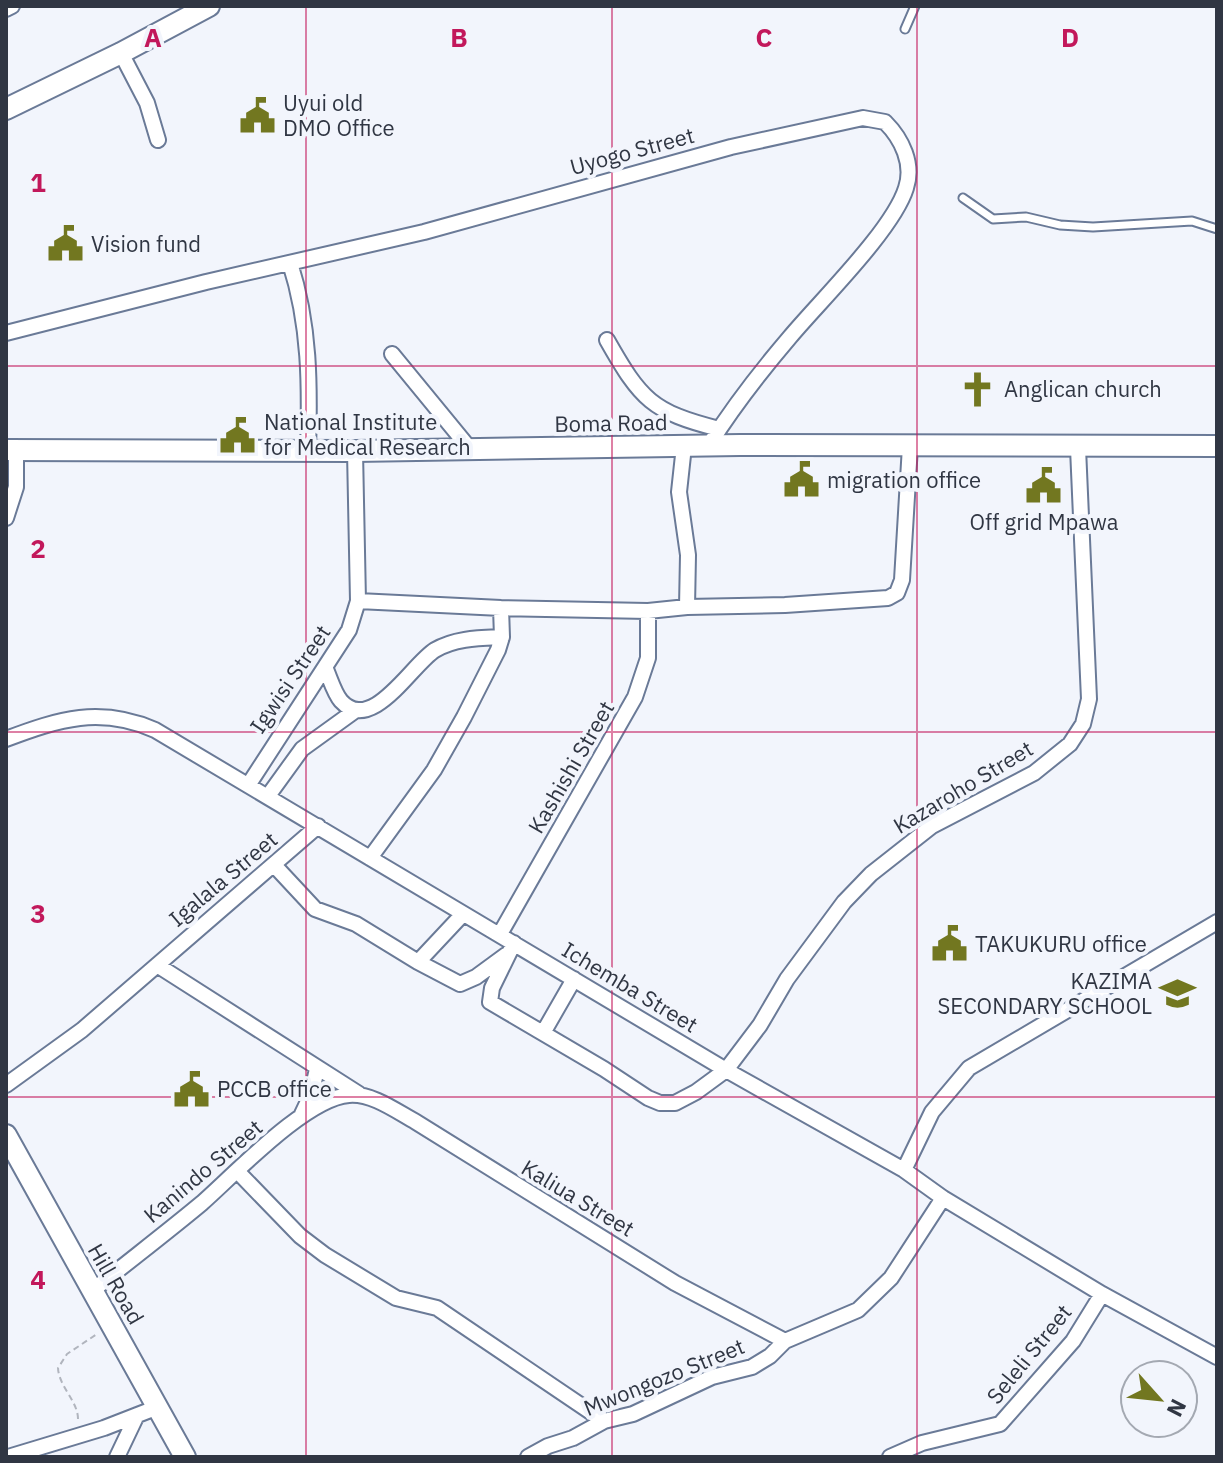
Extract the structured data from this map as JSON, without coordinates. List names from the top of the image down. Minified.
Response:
{"streets":{"main road":["Boma Road","Hill Road"],"street":["Uyogo Street","Igwisi Street","Kashishi Street","Kazaroho Street","Igalala Street","Ichemba Street","Kanindo Street","Kaliua Street","Seleli Street","Mwongozo Street"]},"crossings":[["Uyogo Street","Boma Road"],["Boma Road","Igwisi Street"],["Boma Road","Kazaroho Street"],["Igwisi Street","Ichemba Street"],["Kashishi Street","Ichemba Street"],["Kazaroho Street","Ichemba Street"],["Igalala Street","Ichemba Street"],["Ichemba Street","Seleli Street"],["Ichemba Street","Mwongozo Street"],["Kanindo Street","Kaliua Street"],["Kanindo Street","Hill Road"],["Kaliua Street","Mwongozo Street"]],"places":{"public building":["Uyui old DMO Office","Vision fund","National Institute for Medical Research","migration office","Off grid Mpawa","TAKUKURU office","PCCB office"],"church":["Anglican church"],"school or university":["KAZIMA SECONDARY SCHOOL"]},"north":"bottom right","grid":{"columns":["A","B","C","D"],"rows":["1","2","3","4"]}}
